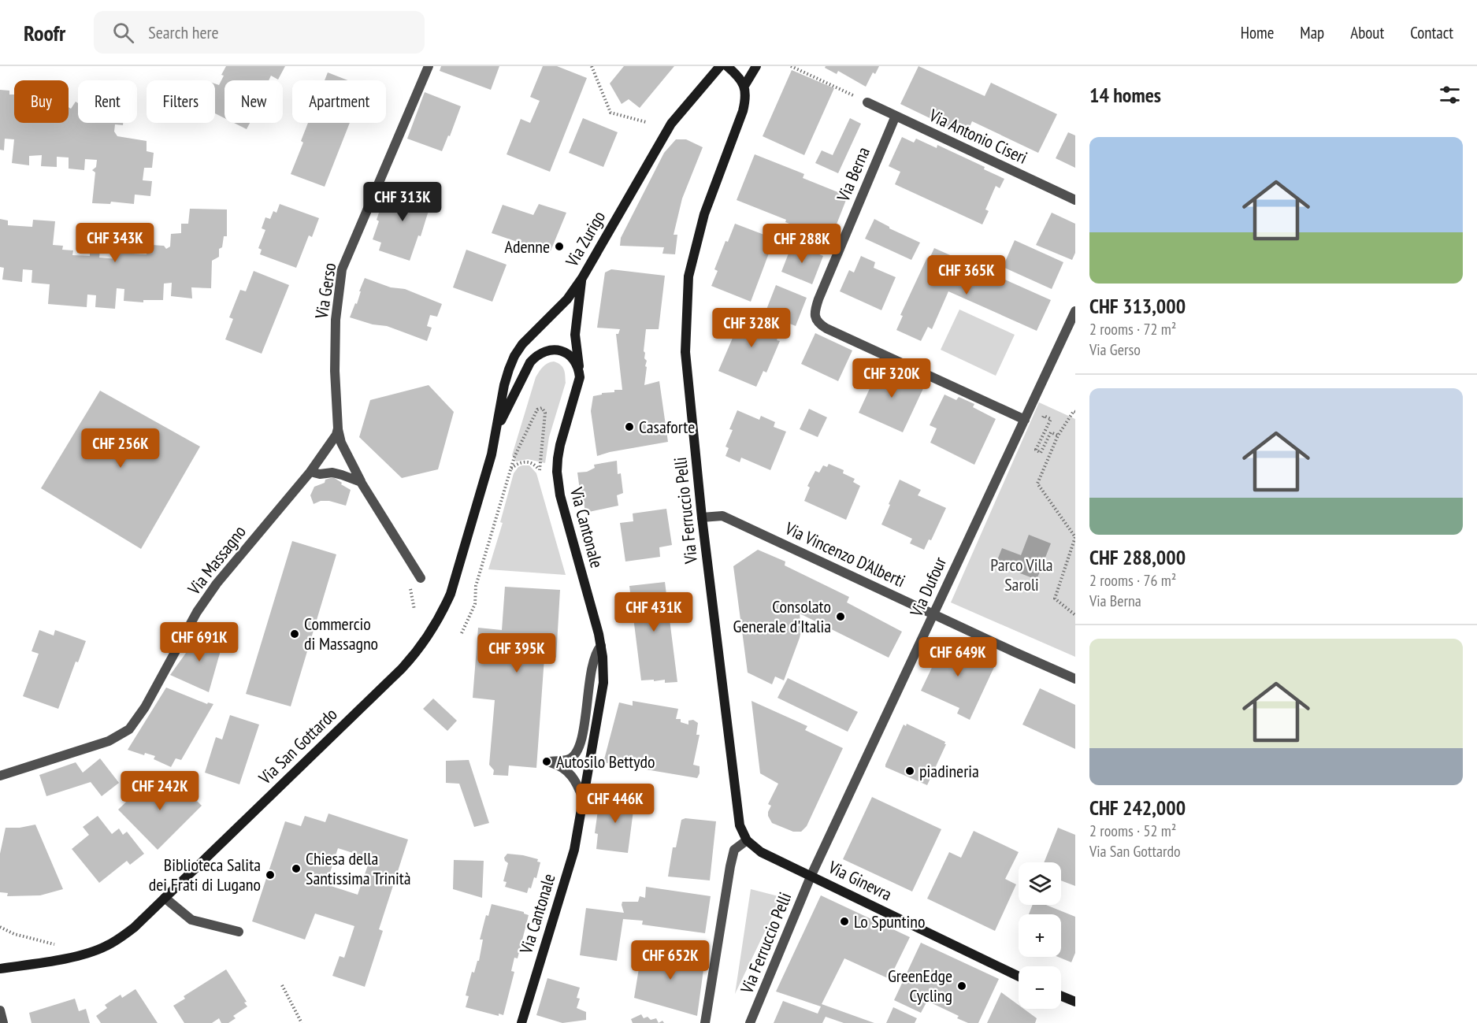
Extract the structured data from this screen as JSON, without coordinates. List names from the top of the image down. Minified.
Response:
{"streets":{"main road":["Via Zurigo","Via Ferruccio Pelli","Via Cantonale","Via San Gottardo","Via Ginevra"],"street":["Via Antonio Ciseri","Via Berna","Via Gerso","Via Vincenzo D'Alberti","Via Massagno","Via Dufour"]},"crossings":[["Via Antonio Ciseri","Via Berna"],["Via Berna","Via Dufour"],["Via Zurigo","Via Cantonale"],["Via Zurigo","Via San Gottardo"],["Via Ferruccio Pelli","Via Vincenzo D'Alberti"],["Via Ferruccio Pelli","Via Dufour"],["Via Ferruccio Pelli","Via Ginevra"],["Via Vincenzo D'Alberti","Via Dufour"],["Via Dufour","Via Ginevra"]],"parks":["Parco Villa Saroli"],"places":["Adenne","Casaforte","Consolato Generale d'Italia","Commercio di Massagno","Autosilo Bettydo","piadineria","Chiesa della Santissima Trinità","Biblioteca Salita dei Frati di Lugano","Lo Spuntino","GreenEdge Cycling"],"page":{"header":"Roofr","search":"Search here","nav":["Home","Map","About","Contact"],"heading":"14 homes","chip":["Buy","Rent","Filters","New","Apartment"],"list":[{"name":"CHF 313,000","note":"2 rooms · 72 m² · Via Gerso"},{"name":"CHF 288,000","note":"2 rooms · 76 m² · Via Berna"},{"name":"CHF 242,000","note":"2 rooms · 52 m² · Via San Gottardo"}],"price":["CHF 313K","CHF 343K","CHF 288K","CHF 365K","CHF 328K","CHF 320K","CHF 256K","CHF 431K","CHF 691K","CHF 395K","CHF 649K","CHF 242K","CHF 446K","CHF 652K"],"map_buttons":["+","−"]}}
